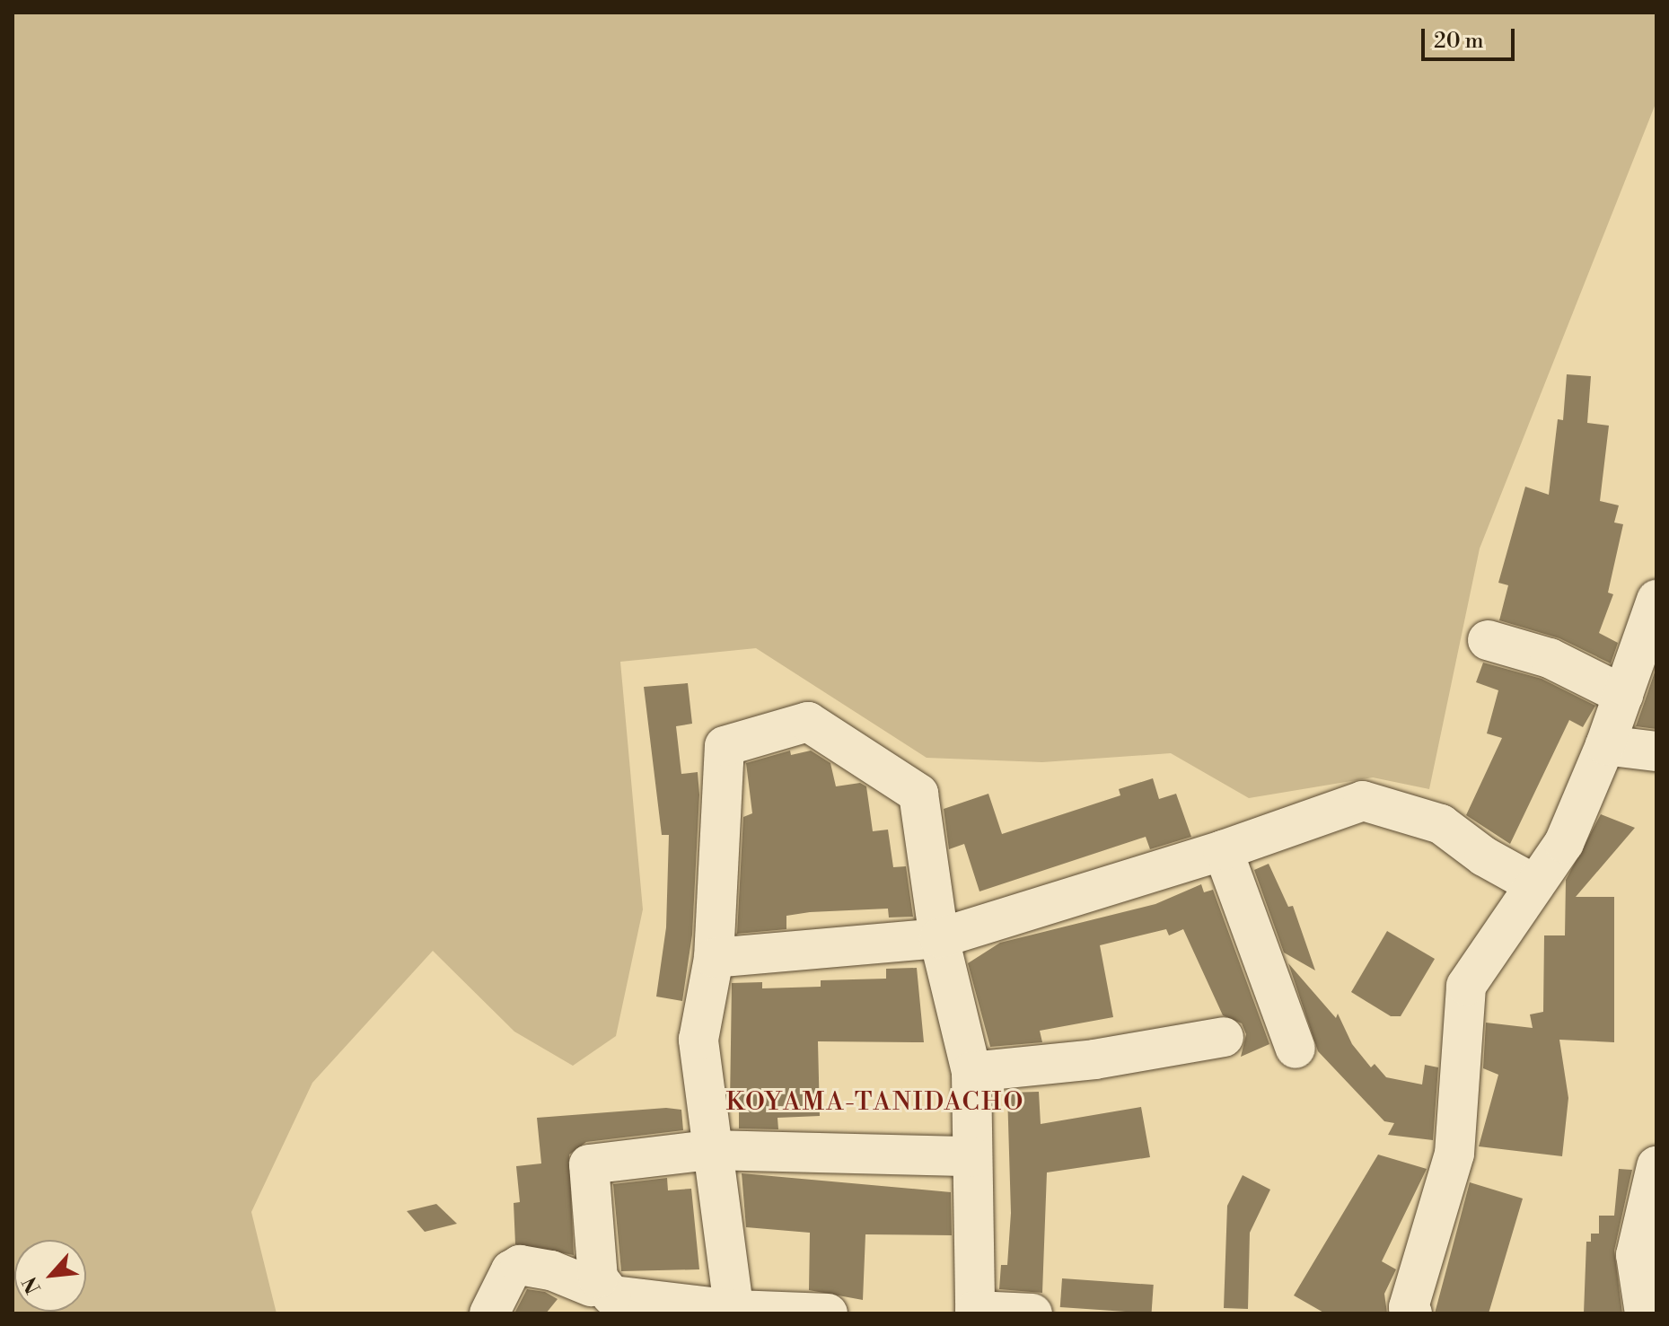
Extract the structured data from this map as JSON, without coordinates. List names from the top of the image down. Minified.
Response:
{"districts":["KOYAMA-TANIDACHO"],"scale_bar":"20 m","north":"bottom left"}
